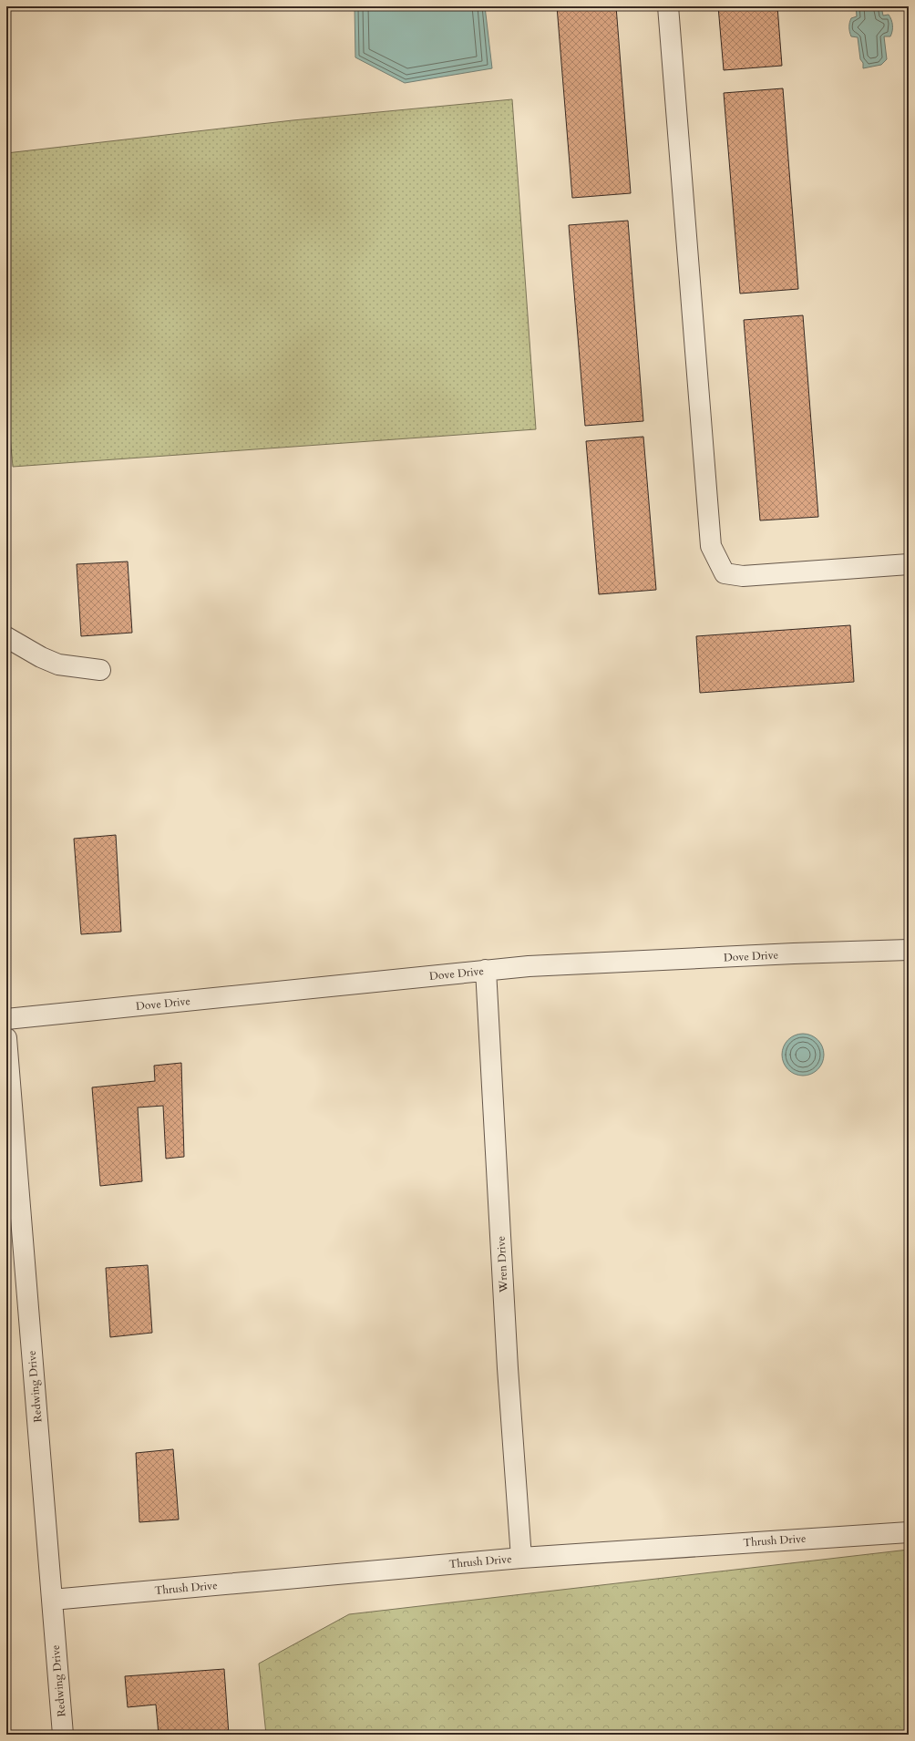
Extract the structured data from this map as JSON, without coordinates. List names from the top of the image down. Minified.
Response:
{"streets":{"street":["Dove Drive","Wren Drive","Redwing Drive","Thrush Drive"]},"crossings":[["Dove Drive","Wren Drive"],["Wren Drive","Thrush Drive"],["Redwing Drive","Thrush Drive"]]}
